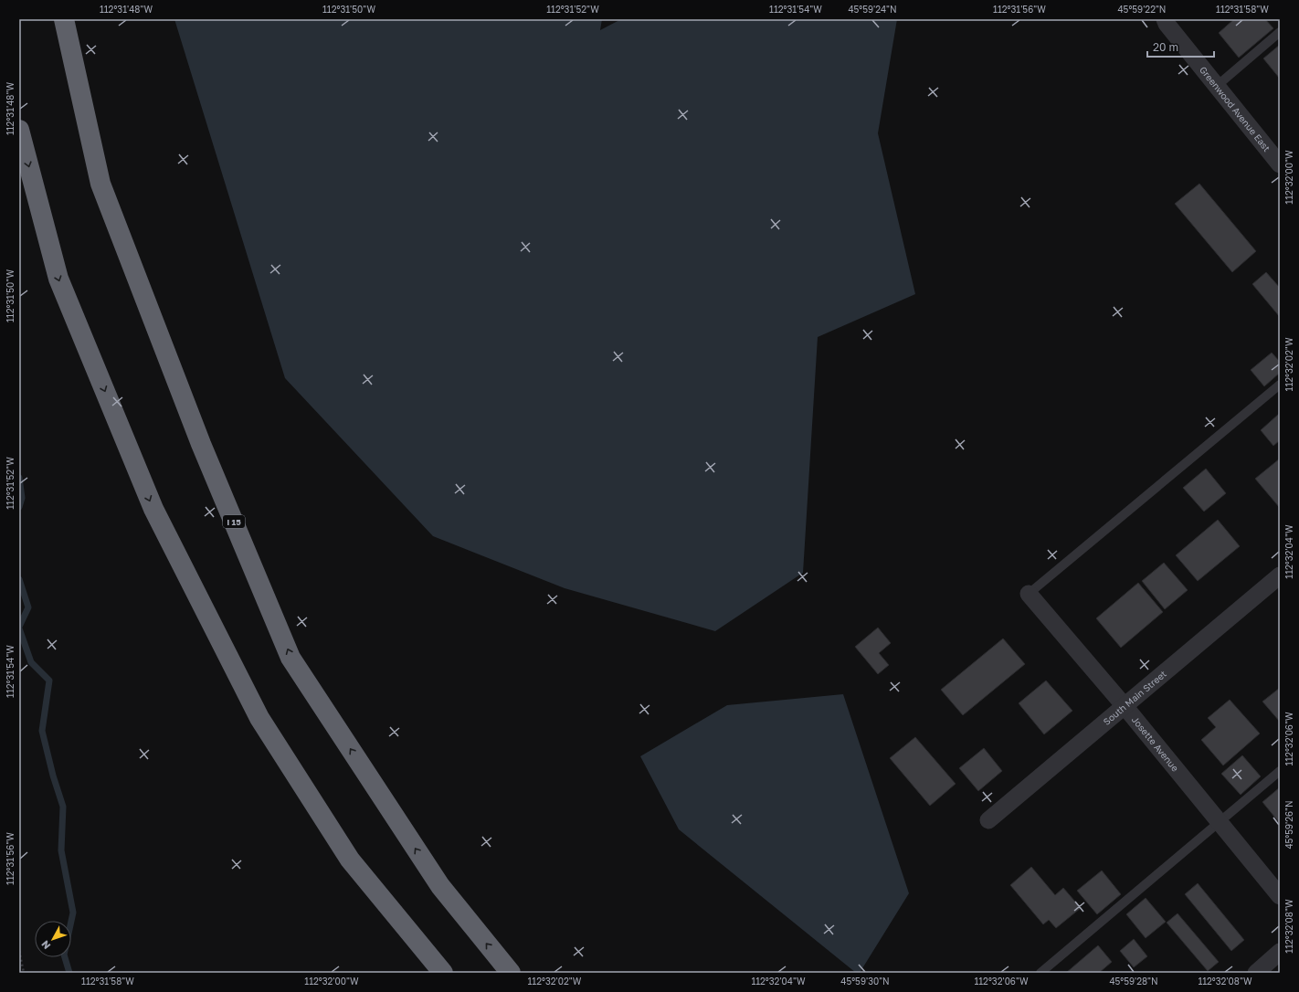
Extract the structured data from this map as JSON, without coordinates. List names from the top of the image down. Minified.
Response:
{"streets":{"highway":["I 15"],"street":["Greenwood Avenue East","South Main Street","Josette Avenue"]},"crossings":[["South Main Street","Josette Avenue"]],"scale_bar":"20 m","north":"bottom left","coordinates":["112°31'48\"W","112°31'50\"W","112°31'52\"W","112°31'54\"W","45°59'24\"N","112°31'56\"W","45°59'22\"N","112°31'58\"W","112°32'00\"W","112°32'02\"W","112°32'04\"W","112°32'06\"W","45°59'26\"N","112°32'08\"W","45°59'30\"N","45°59'28\"N"]}
